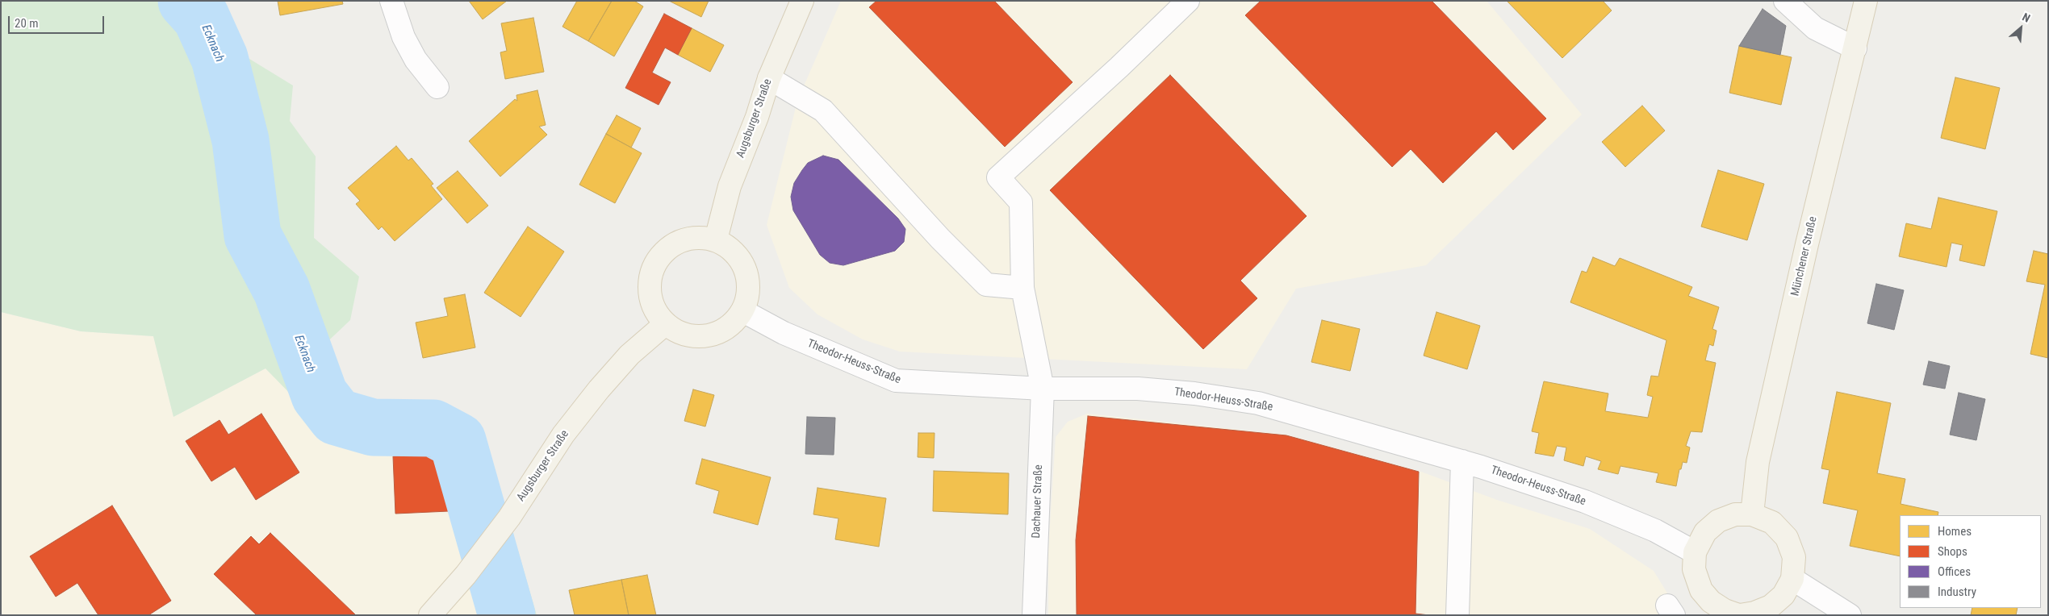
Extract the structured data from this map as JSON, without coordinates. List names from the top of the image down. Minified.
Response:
{"streets":{"main road":["Augsburger Straße","Münchener Straße"],"street":["Theodor-Heuss-Straße","Dachauer Straße"]},"crossings":[["Augsburger Straße","Theodor-Heuss-Straße"],["Münchener Straße","Theodor-Heuss-Straße"],["Theodor-Heuss-Straße","Dachauer Straße"]],"water":["Ecknach"],"legend":["Homes","Shops","Offices","Industry"],"scale_bar":"20 m","north":"top right"}
